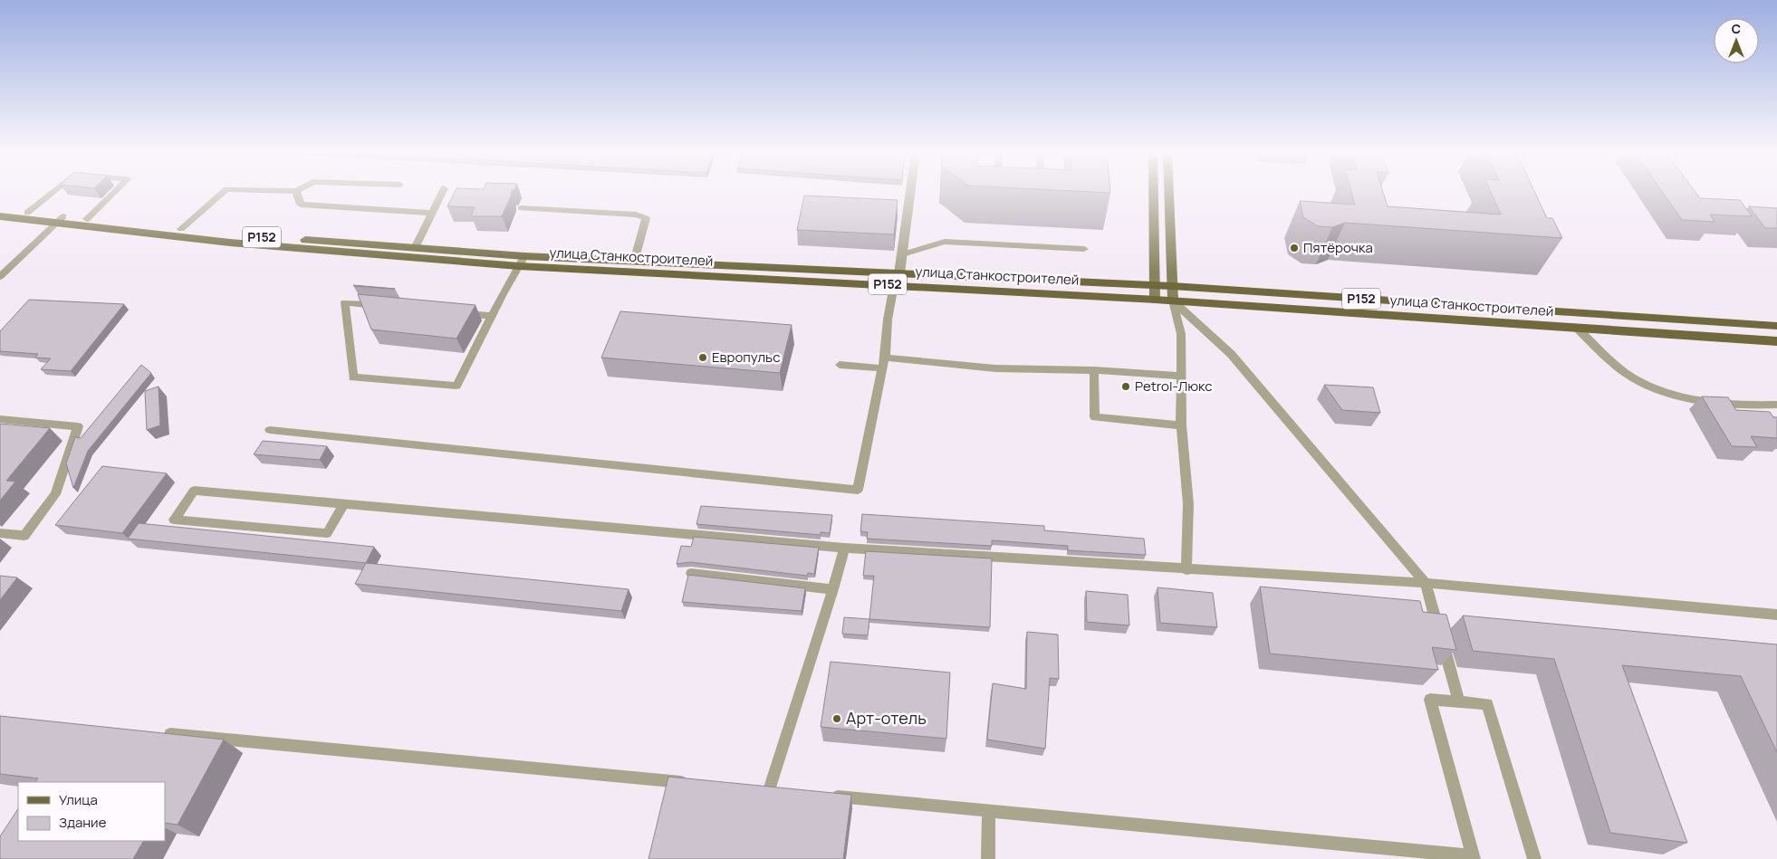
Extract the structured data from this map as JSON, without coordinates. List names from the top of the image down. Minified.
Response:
{"streets":{"main road":["Р152","улица Станкостроителей"]},"places":["Пятёрочка","Европульс","Petrol-Люкс","Арт-отель"],"legend":["Улица","Здание"],"north":"top"}
